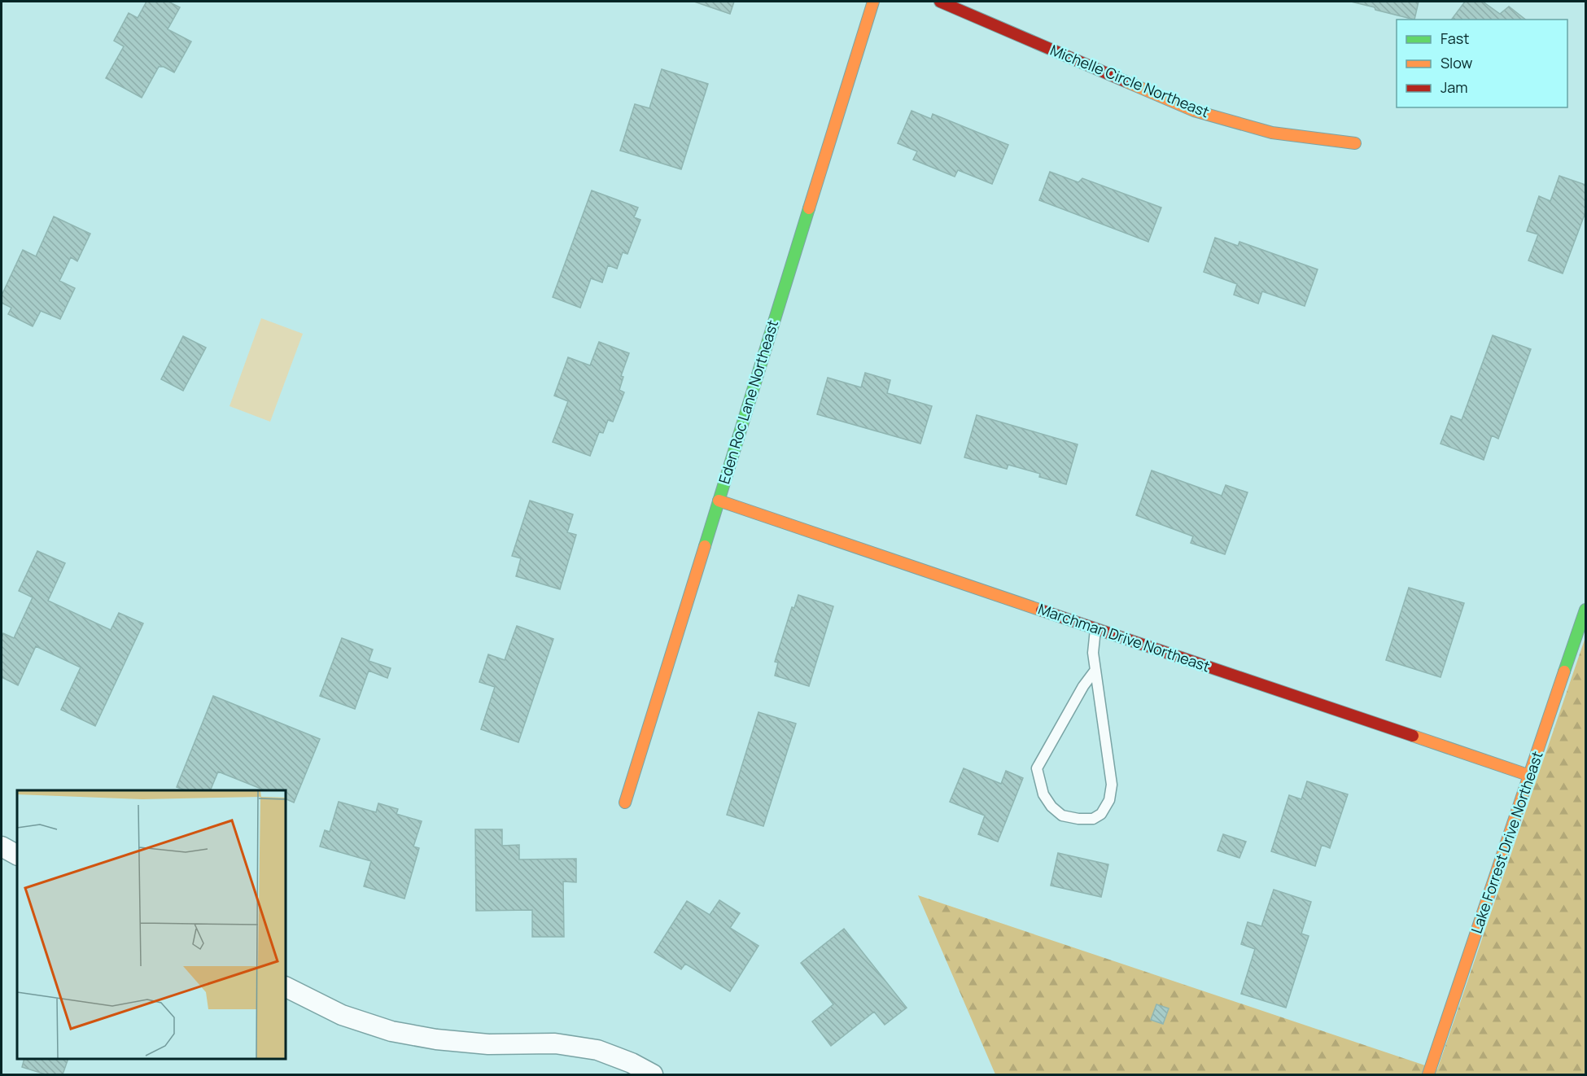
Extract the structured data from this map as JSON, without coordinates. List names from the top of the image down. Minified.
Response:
{"streets":{"street":["Michelle Circle Northeast","Eden Roc Lane Northeast","Marchman Drive Northeast","Lake Forrest Drive Northeast"]},"crossings":[["Eden Roc Lane Northeast","Marchman Drive Northeast"],["Marchman Drive Northeast","Lake Forrest Drive Northeast"]],"legend":["Fast","Slow","Jam"]}
